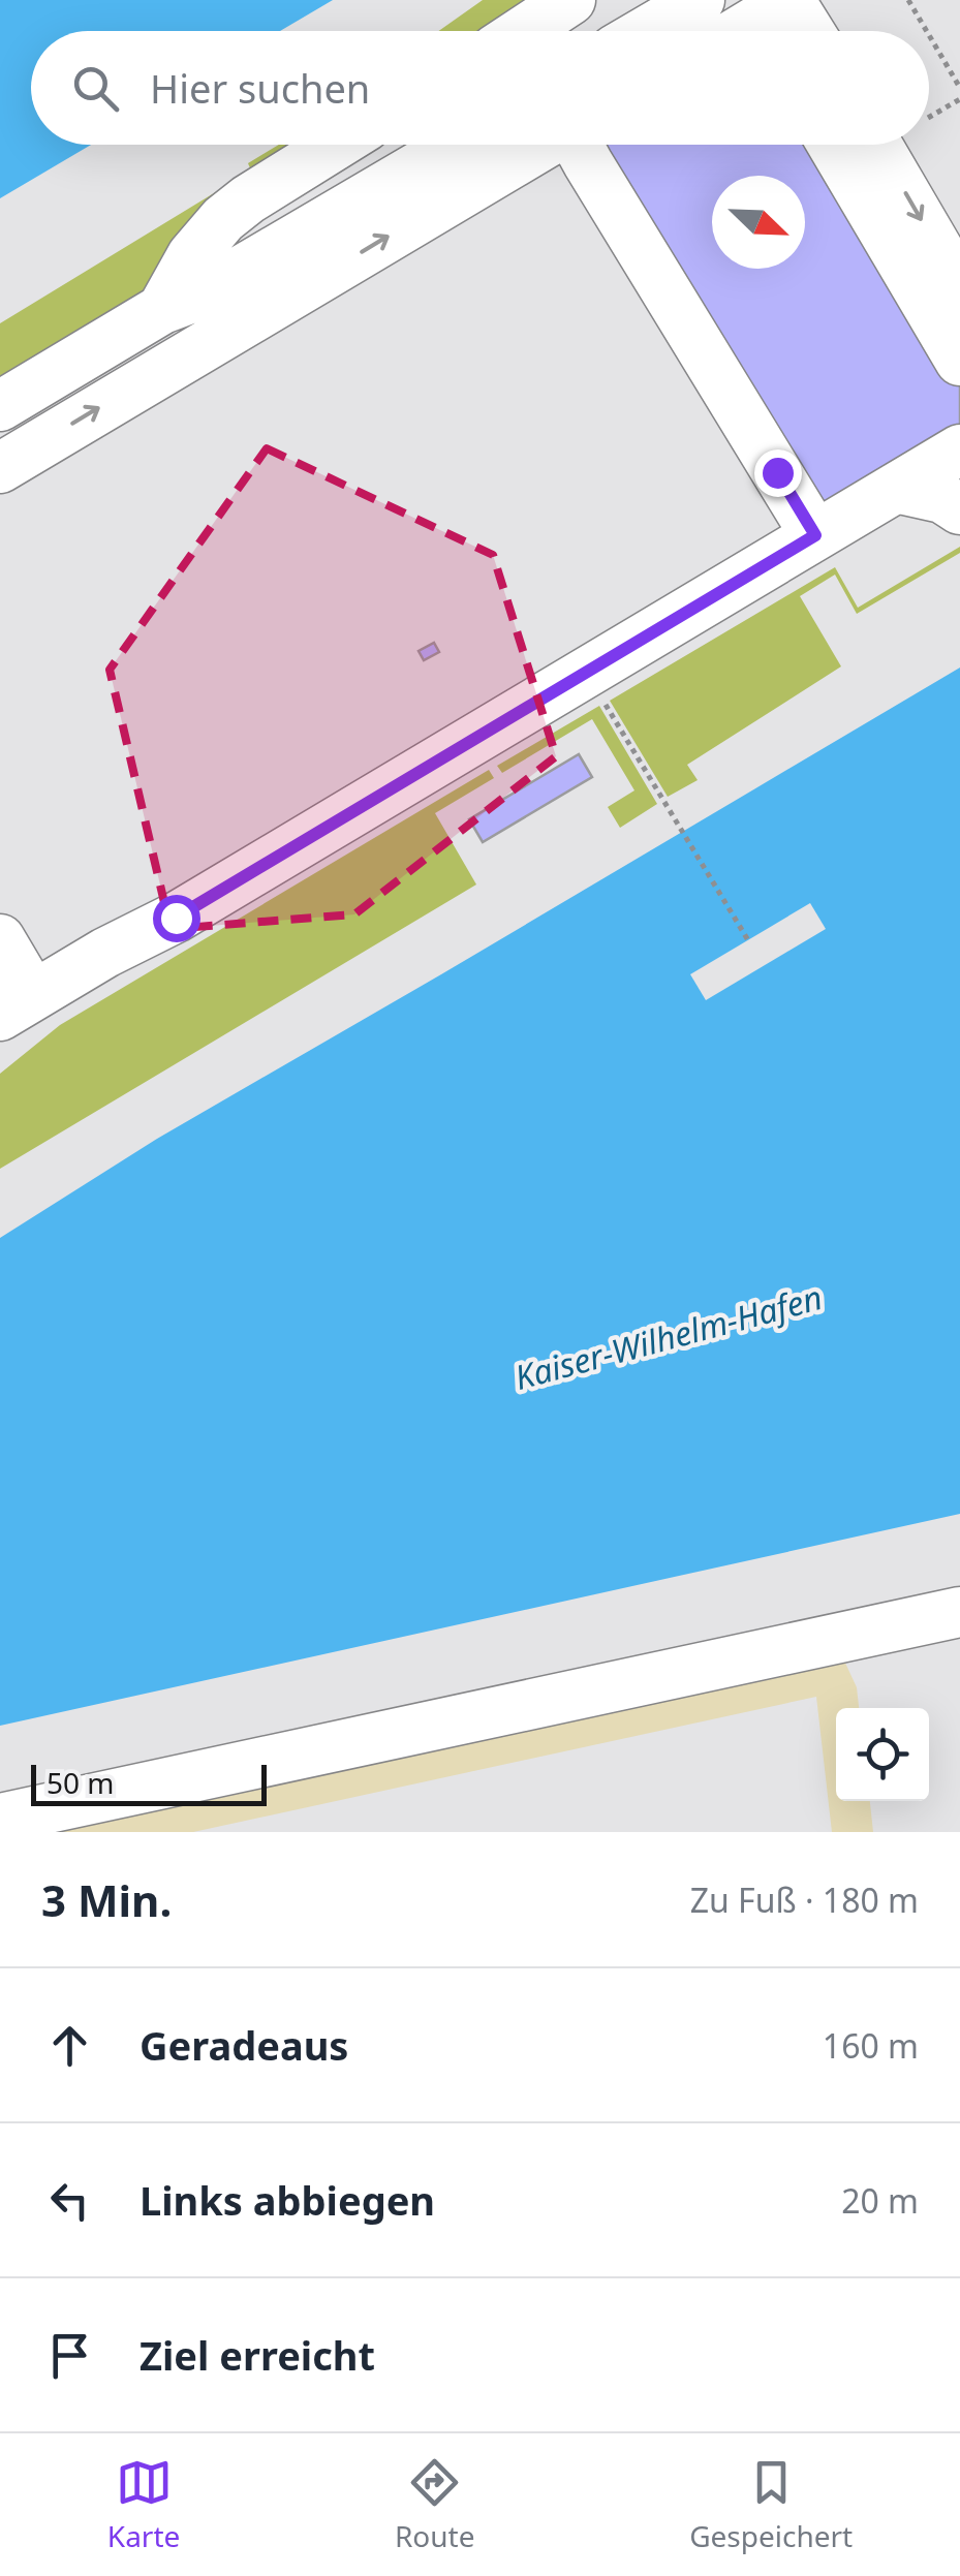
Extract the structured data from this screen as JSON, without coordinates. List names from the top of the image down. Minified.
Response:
{"water":["Kaiser-Wilhelm-Hafen"],"scale_bar":"50 m","north":"bottom right","page":{"search":"Hier suchen","scale":"50 m","heading":["3 Min.","Zu Fuß · 180 m"],"list":[["Geradeaus","160 m"],["Links abbiegen","20 m"],"Ziel erreicht"],"nav":["Karte","Route","Gespeichert"]}}
